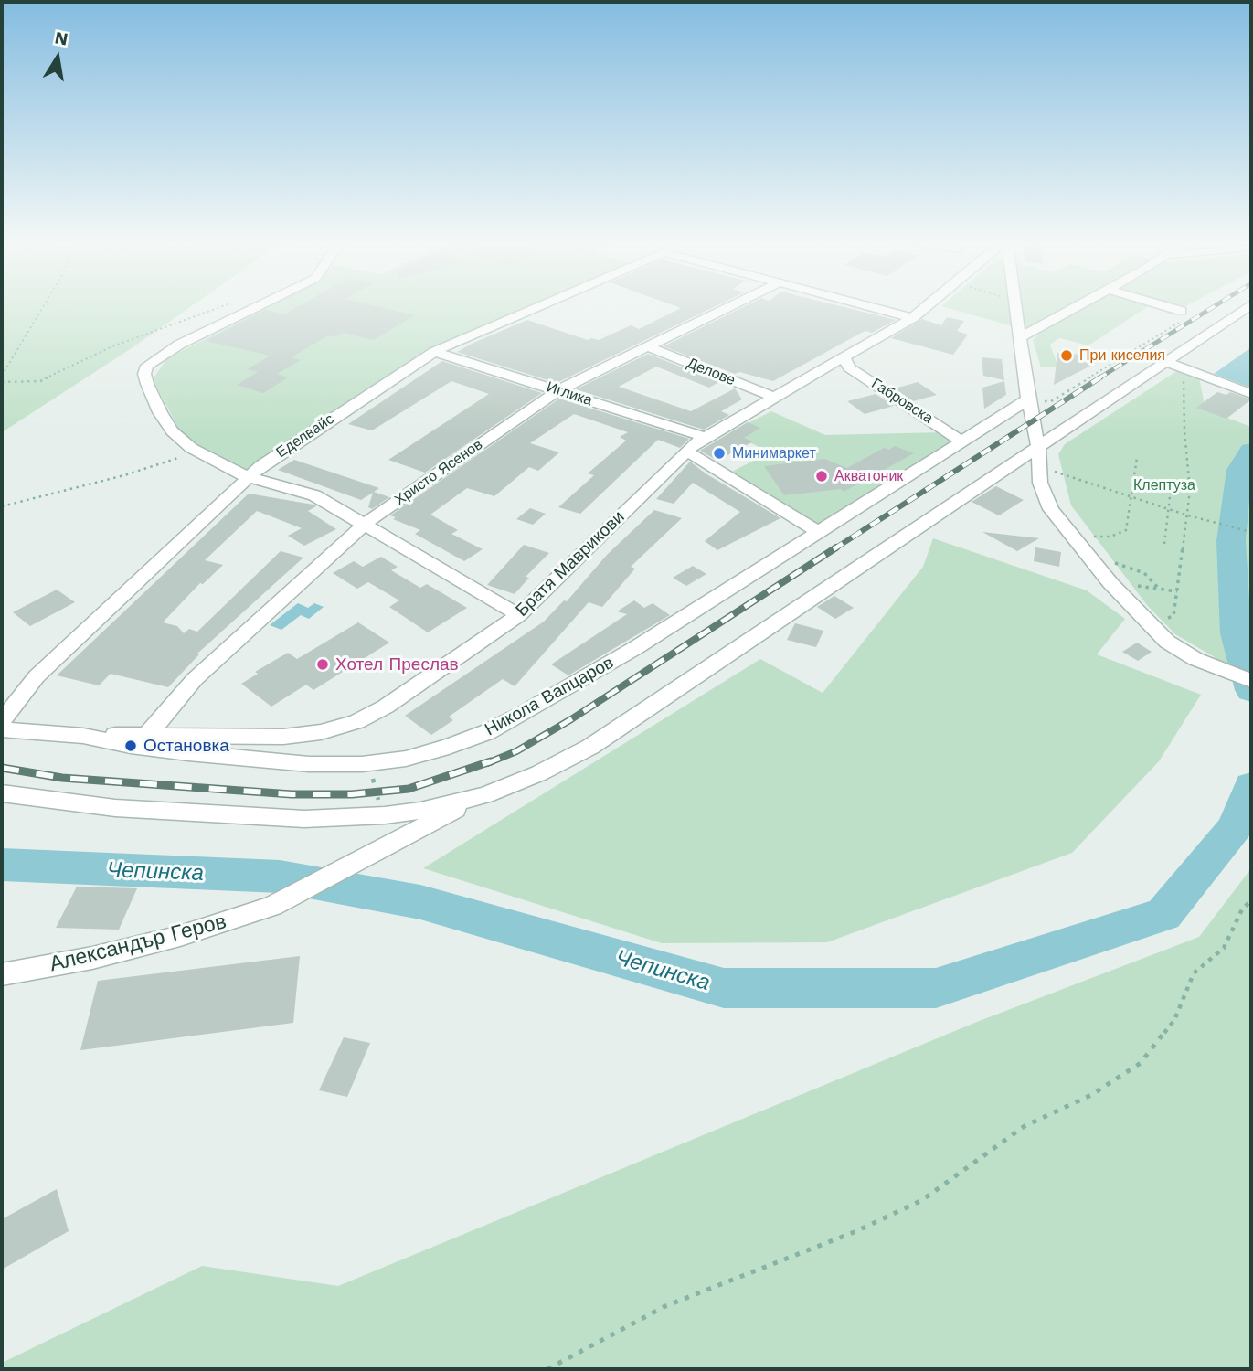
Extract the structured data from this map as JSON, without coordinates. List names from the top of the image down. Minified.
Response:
{"streets":{"street":["Делове","Иглика","Габровска","Еделвайс","Христо Ясенов","Братя Маврикови","Никола Вапцаров","Александър Геров"]},"crossings":[["Делове","Христо Ясенов"],["Делове","Братя Маврикови"],["Иглика","Еделвайс"],["Иглика","Христо Ясенов"],["Иглика","Братя Маврикови"],["Габровска","Братя Маврикови"],["Габровска","Никола Вапцаров"],["Христо Ясенов","Братя Маврикови"],["Братя Маврикови","Никола Вапцаров"]],"water":["Чепинска"],"parks":["Клептуза"],"places":["При киселия","Минимаркет","Акватоник","Хотел Преслав","Остановка"],"north":"top"}
